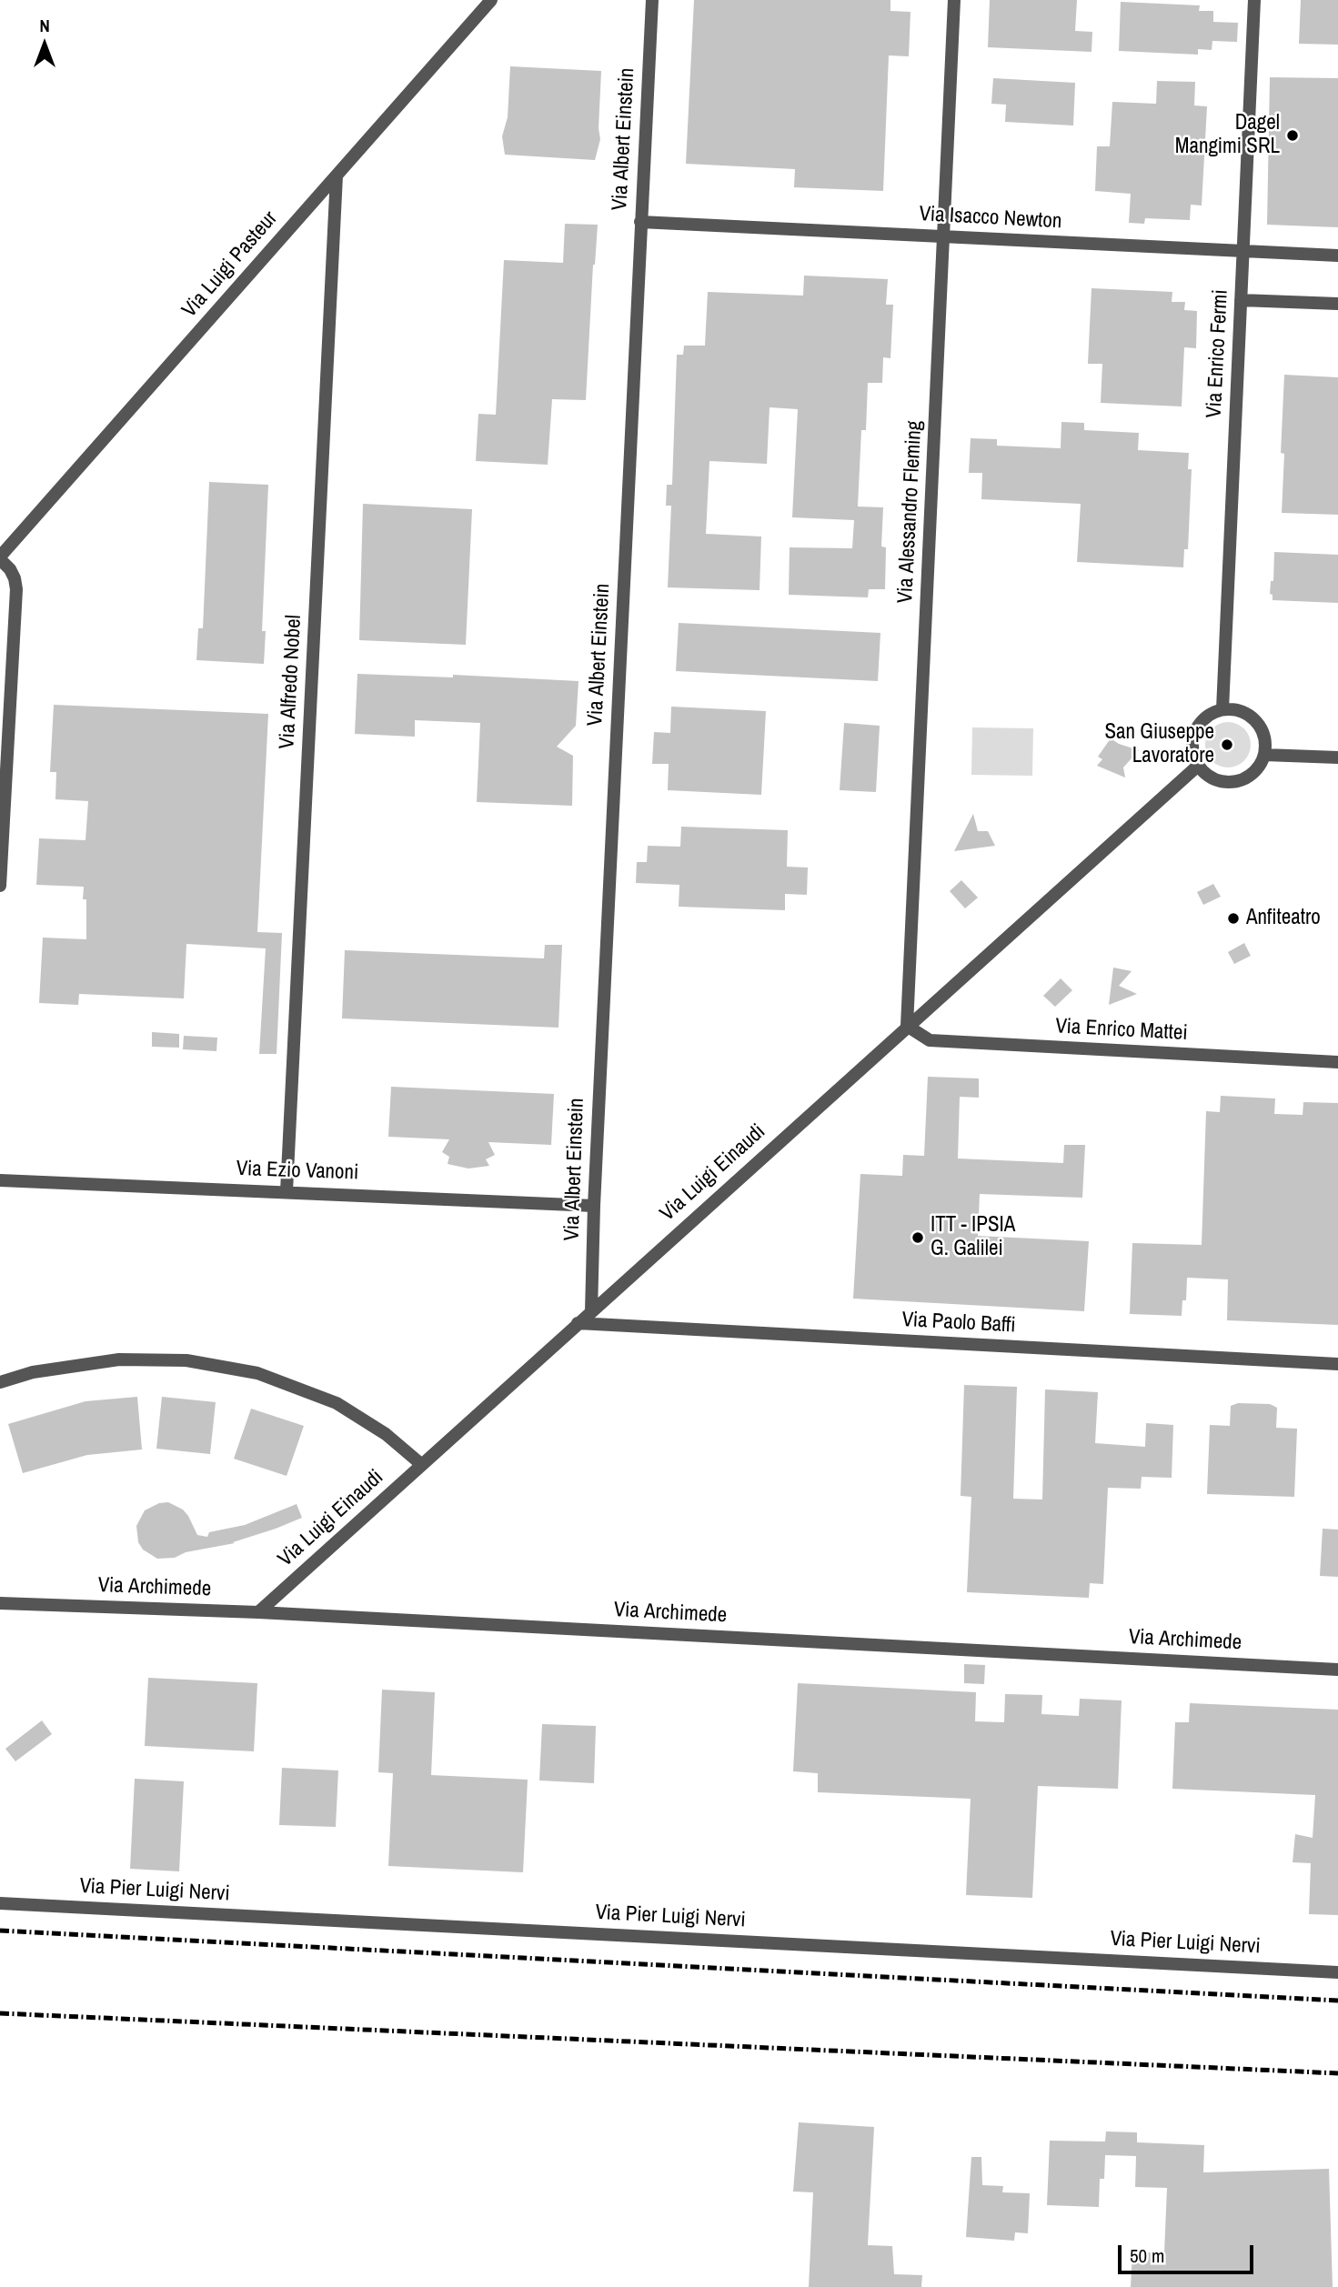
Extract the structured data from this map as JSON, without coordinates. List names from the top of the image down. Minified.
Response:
{"streets":{"street":["Via Albert Einstein","Via Isacco Newton","Via Luigi Pasteur","Via Enrico Fermi","Via Alessandro Fleming","Via Alfredo Nobel","Via Enrico Mattei","Via Ezio Vanoni","Via Luigi Einaudi","Via Paolo Baffi","Via Archimede","Via Pier Luigi Nervi"]},"crossings":[["Via Albert Einstein","Via Isacco Newton"],["Via Albert Einstein","Via Ezio Vanoni"],["Via Albert Einstein","Via Luigi Einaudi"],["Via Isacco Newton","Via Enrico Fermi"],["Via Isacco Newton","Via Alessandro Fleming"],["Via Luigi Pasteur","Via Alfredo Nobel"],["Via Enrico Fermi","Via Luigi Einaudi"],["Via Alessandro Fleming","Via Enrico Mattei"],["Via Alessandro Fleming","Via Luigi Einaudi"],["Via Alfredo Nobel","Via Ezio Vanoni"],["Via Enrico Mattei","Via Luigi Einaudi"],["Via Luigi Einaudi","Via Paolo Baffi"],["Via Luigi Einaudi","Via Archimede"]],"places":["Dagel Mangimi SRL","San Giuseppe Lavoratore","Anfiteatro","ITT - IPSIA G. Galilei"],"scale_bar":"50 m","north":"top"}
